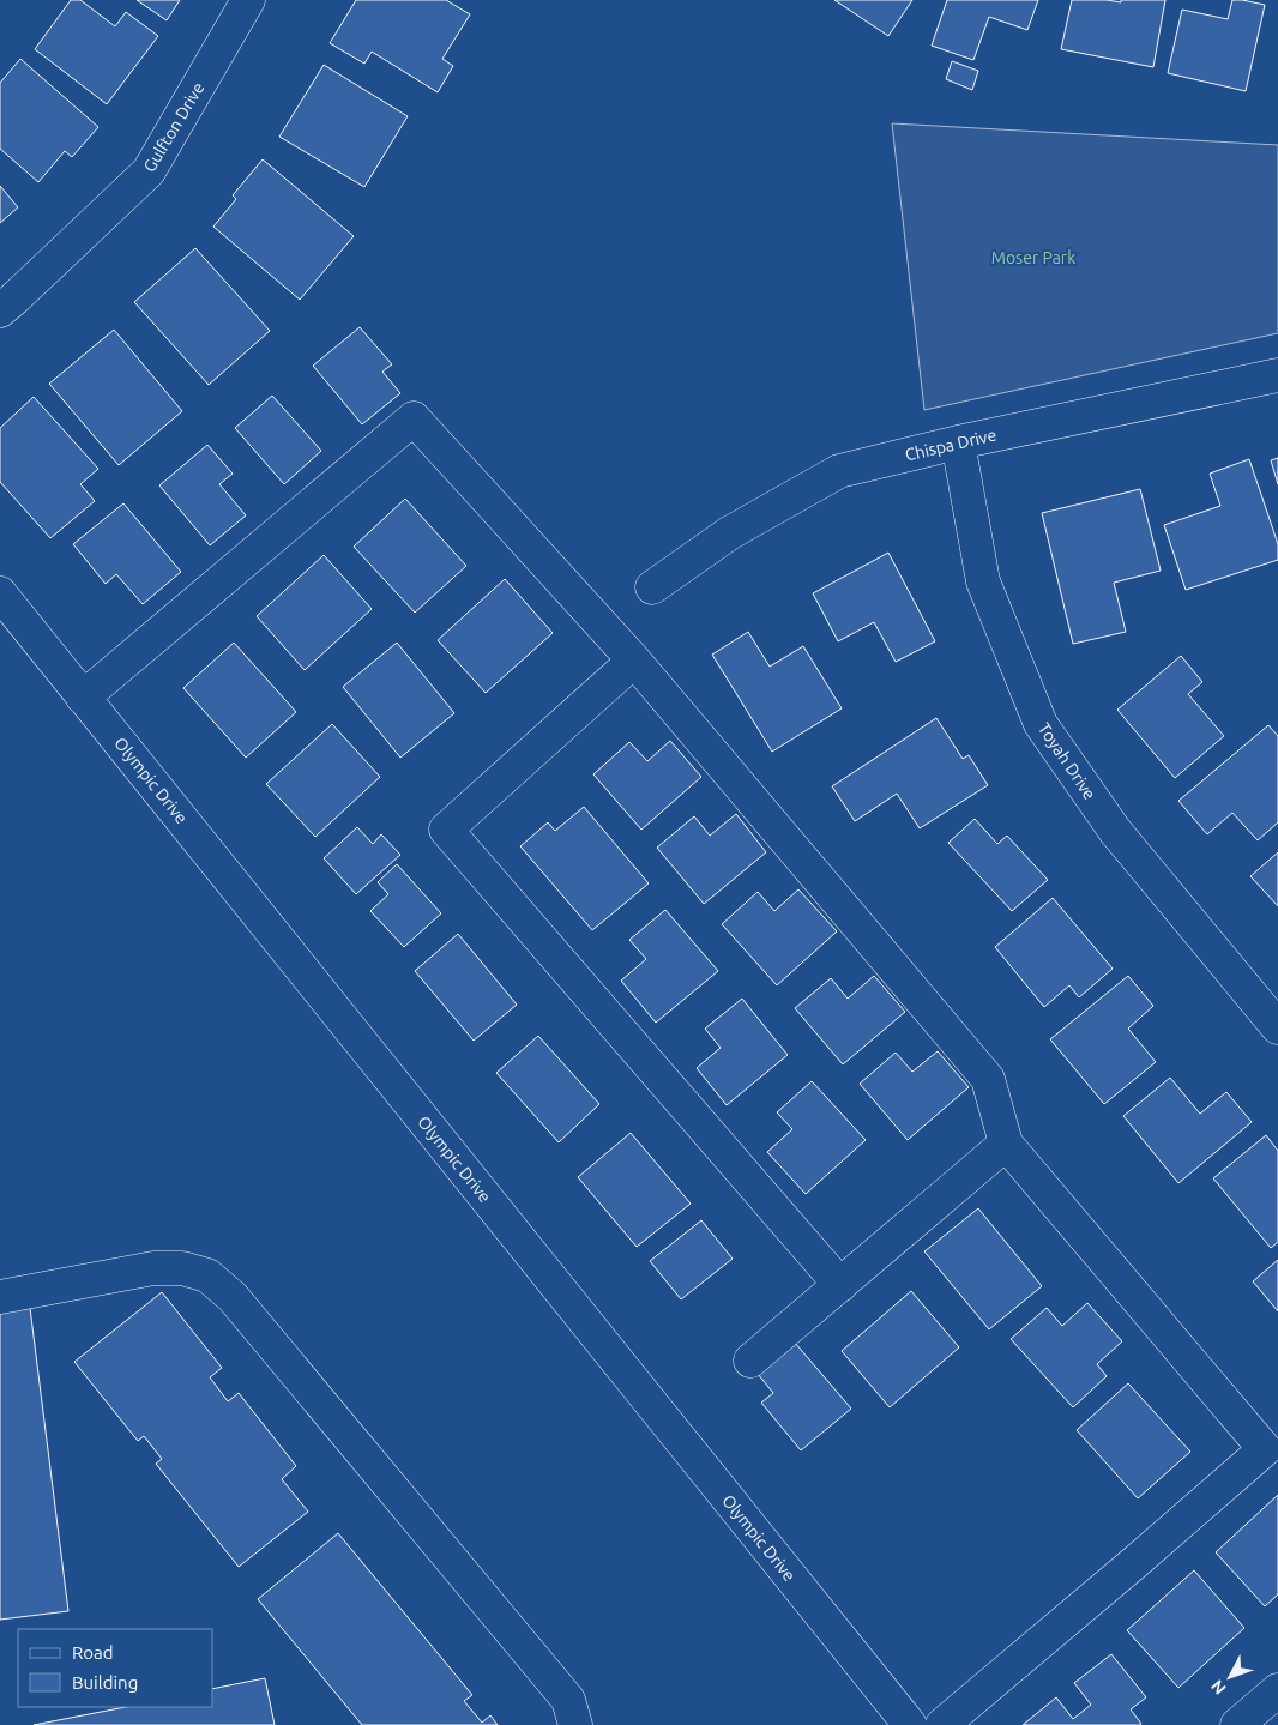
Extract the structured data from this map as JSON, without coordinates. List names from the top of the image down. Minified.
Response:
{"streets":{"street":["Gulfton Drive","Chispa Drive","Toyah Drive","Olympic Drive"]},"crossings":[["Chispa Drive","Toyah Drive"]],"parks":["Moser Park"],"legend":["Road","Building"],"north":"bottom left"}
